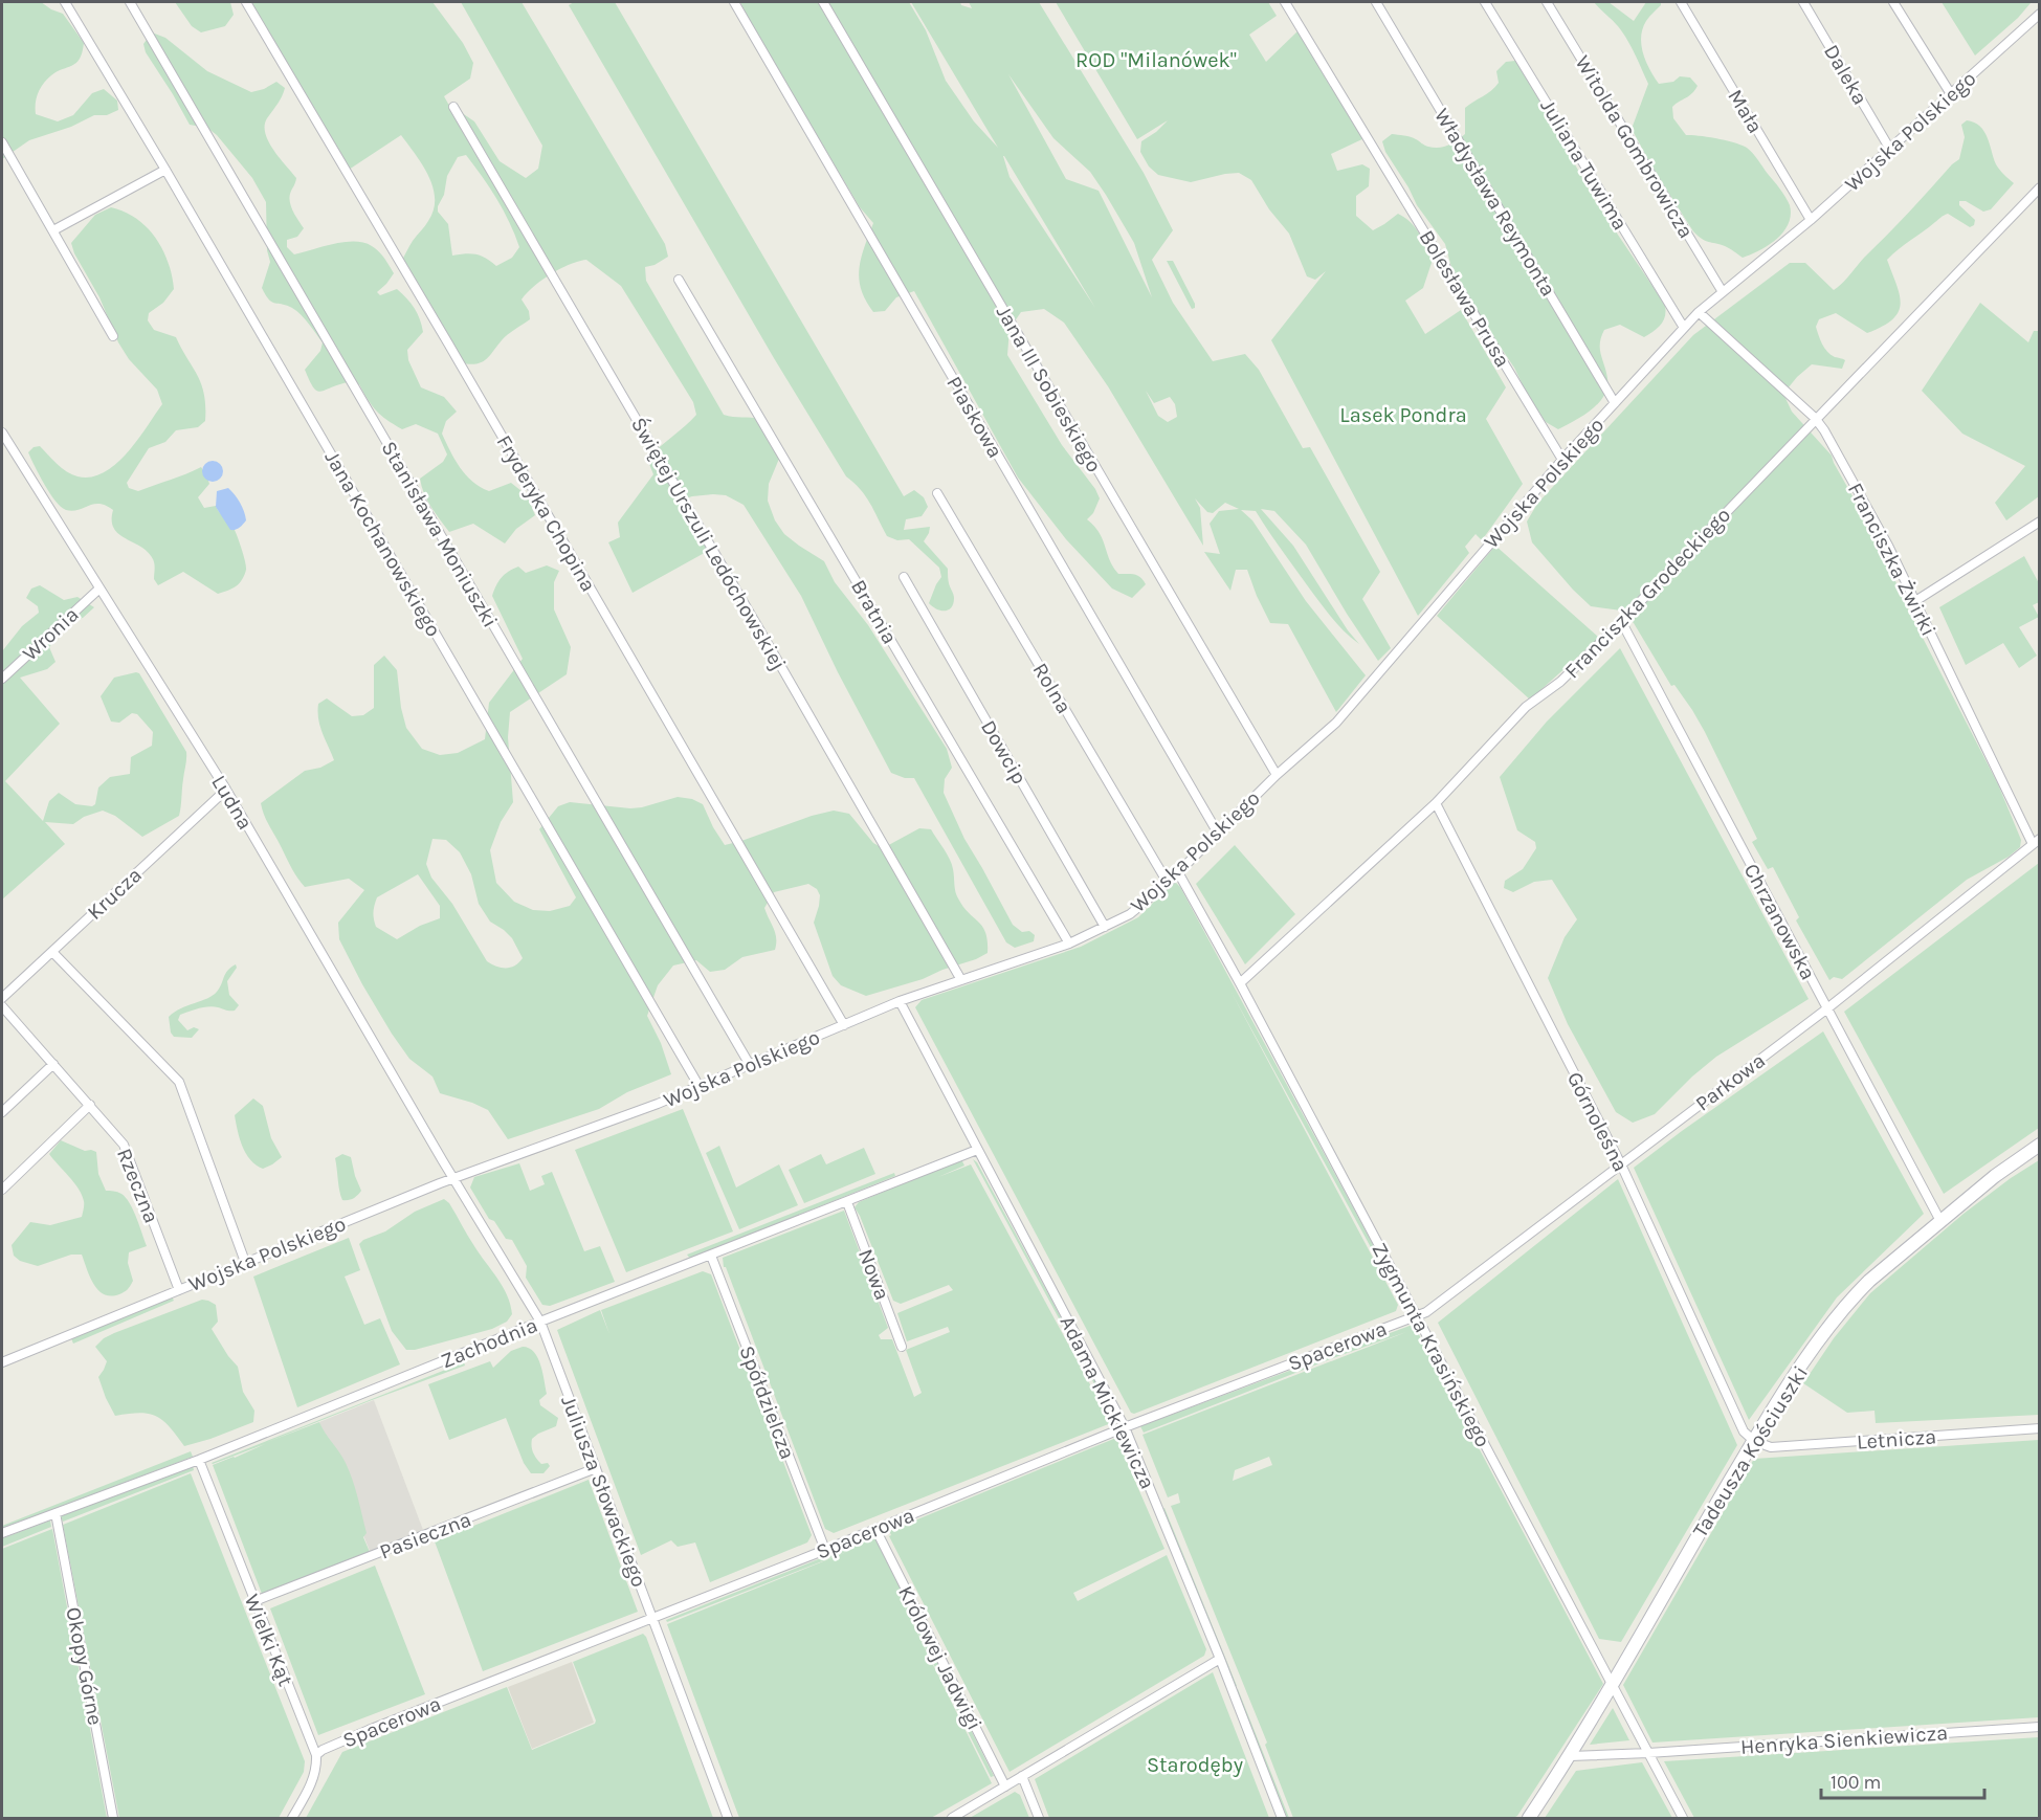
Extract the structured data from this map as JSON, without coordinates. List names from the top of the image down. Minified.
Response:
{"streets":{"street":["Daleka","Mała","Wojska Polskiego","Witolda Gombrowicza","Juliana Tuwima","Władysława Reymonta","Bolesława Prusa","Jana III Sobieskiego","Piaskowa","Fryderyka Chopina","Stanisława Moniuszki","Jana Kochanowskiego","Świętej Urszuli Ledóchowskiej","Franciszka Żwirki","Franciszka Grodeckiego","Bratnia","Wronia","Rolna","Dowcip","Ludna","Krucza","Chrzanowska","Parkowa","Górnoleśna","Rzeczna","Nowa","Zachodnia","Zygmunta Krasińskiego","Spacerowa","Spółdzielcza","Adama Mickiewicza","Letnicza","Tadeusza Kościuszki","Juliusza Słowackiego","Pasieczna","Wielki Kąt","Królowej Jadwigi","Okopy Górne","Henryka Sienkiewicza"]},"crossings":[["Daleka","Wojska Polskiego"],["Mała","Wojska Polskiego"],["Wojska Polskiego","Witolda Gombrowicza"],["Wojska Polskiego","Juliana Tuwima"],["Wojska Polskiego","Władysława Reymonta"],["Wojska Polskiego","Bolesława Prusa"],["Wojska Polskiego","Jana III Sobieskiego"],["Wojska Polskiego","Piaskowa"],["Wojska Polskiego","Fryderyka Chopina"],["Wojska Polskiego","Stanisława Moniuszki"],["Wojska Polskiego","Jana Kochanowskiego"],["Wojska Polskiego","Świętej Urszuli Ledóchowskiej"],["Wojska Polskiego","Franciszka Żwirki"],["Wojska Polskiego","Bratnia"],["Wojska Polskiego","Rolna"],["Wojska Polskiego","Dowcip"],["Wojska Polskiego","Ludna"],["Wojska Polskiego","Rzeczna"],["Wojska Polskiego","Zygmunta Krasińskiego"],["Wojska Polskiego","Adama Mickiewicza"],["Wojska Polskiego","Juliusza Słowackiego"],["Franciszka Żwirki","Franciszka Grodeckiego"],["Franciszka Żwirki","Parkowa"],["Franciszka Grodeckiego","Chrzanowska"],["Franciszka Grodeckiego","Górnoleśna"],["Franciszka Grodeckiego","Zygmunta Krasińskiego"],["Wronia","Ludna"],["Ludna","Krucza"],["Ludna","Juliusza Słowackiego"],["Chrzanowska","Parkowa"],["Chrzanowska","Tadeusza Kościuszki"],["Parkowa","Górnoleśna"],["Parkowa","Zygmunta Krasińskiego"],["Parkowa","Spacerowa"],["Górnoleśna","Letnicza"],["Górnoleśna","Tadeusza Kościuszki"],["Nowa","Zachodnia"],["Zachodnia","Spółdzielcza"],["Zachodnia","Adama Mickiewicza"],["Zachodnia","Juliusza Słowackiego"],["Zachodnia","Wielki Kąt"],["Zachodnia","Okopy Górne"],["Zygmunta Krasińskiego","Spacerowa"],["Zygmunta Krasińskiego","Tadeusza Kościuszki"],["Zygmunta Krasińskiego","Henryka Sienkiewicza"],["Spacerowa","Spółdzielcza"],["Spacerowa","Adama Mickiewicza"],["Spacerowa","Juliusza Słowackiego"],["Spacerowa","Wielki Kąt"],["Spacerowa","Królowej Jadwigi"],["Letnicza","Tadeusza Kościuszki"],["Tadeusza Kościuszki","Henryka Sienkiewicza"],["Juliusza Słowackiego","Pasieczna"],["Pasieczna","Wielki Kąt"]],"parks":["ROD \"Milanówek\"","Lasek Pondra","Starodęby"],"scale_bar":"100 m"}
